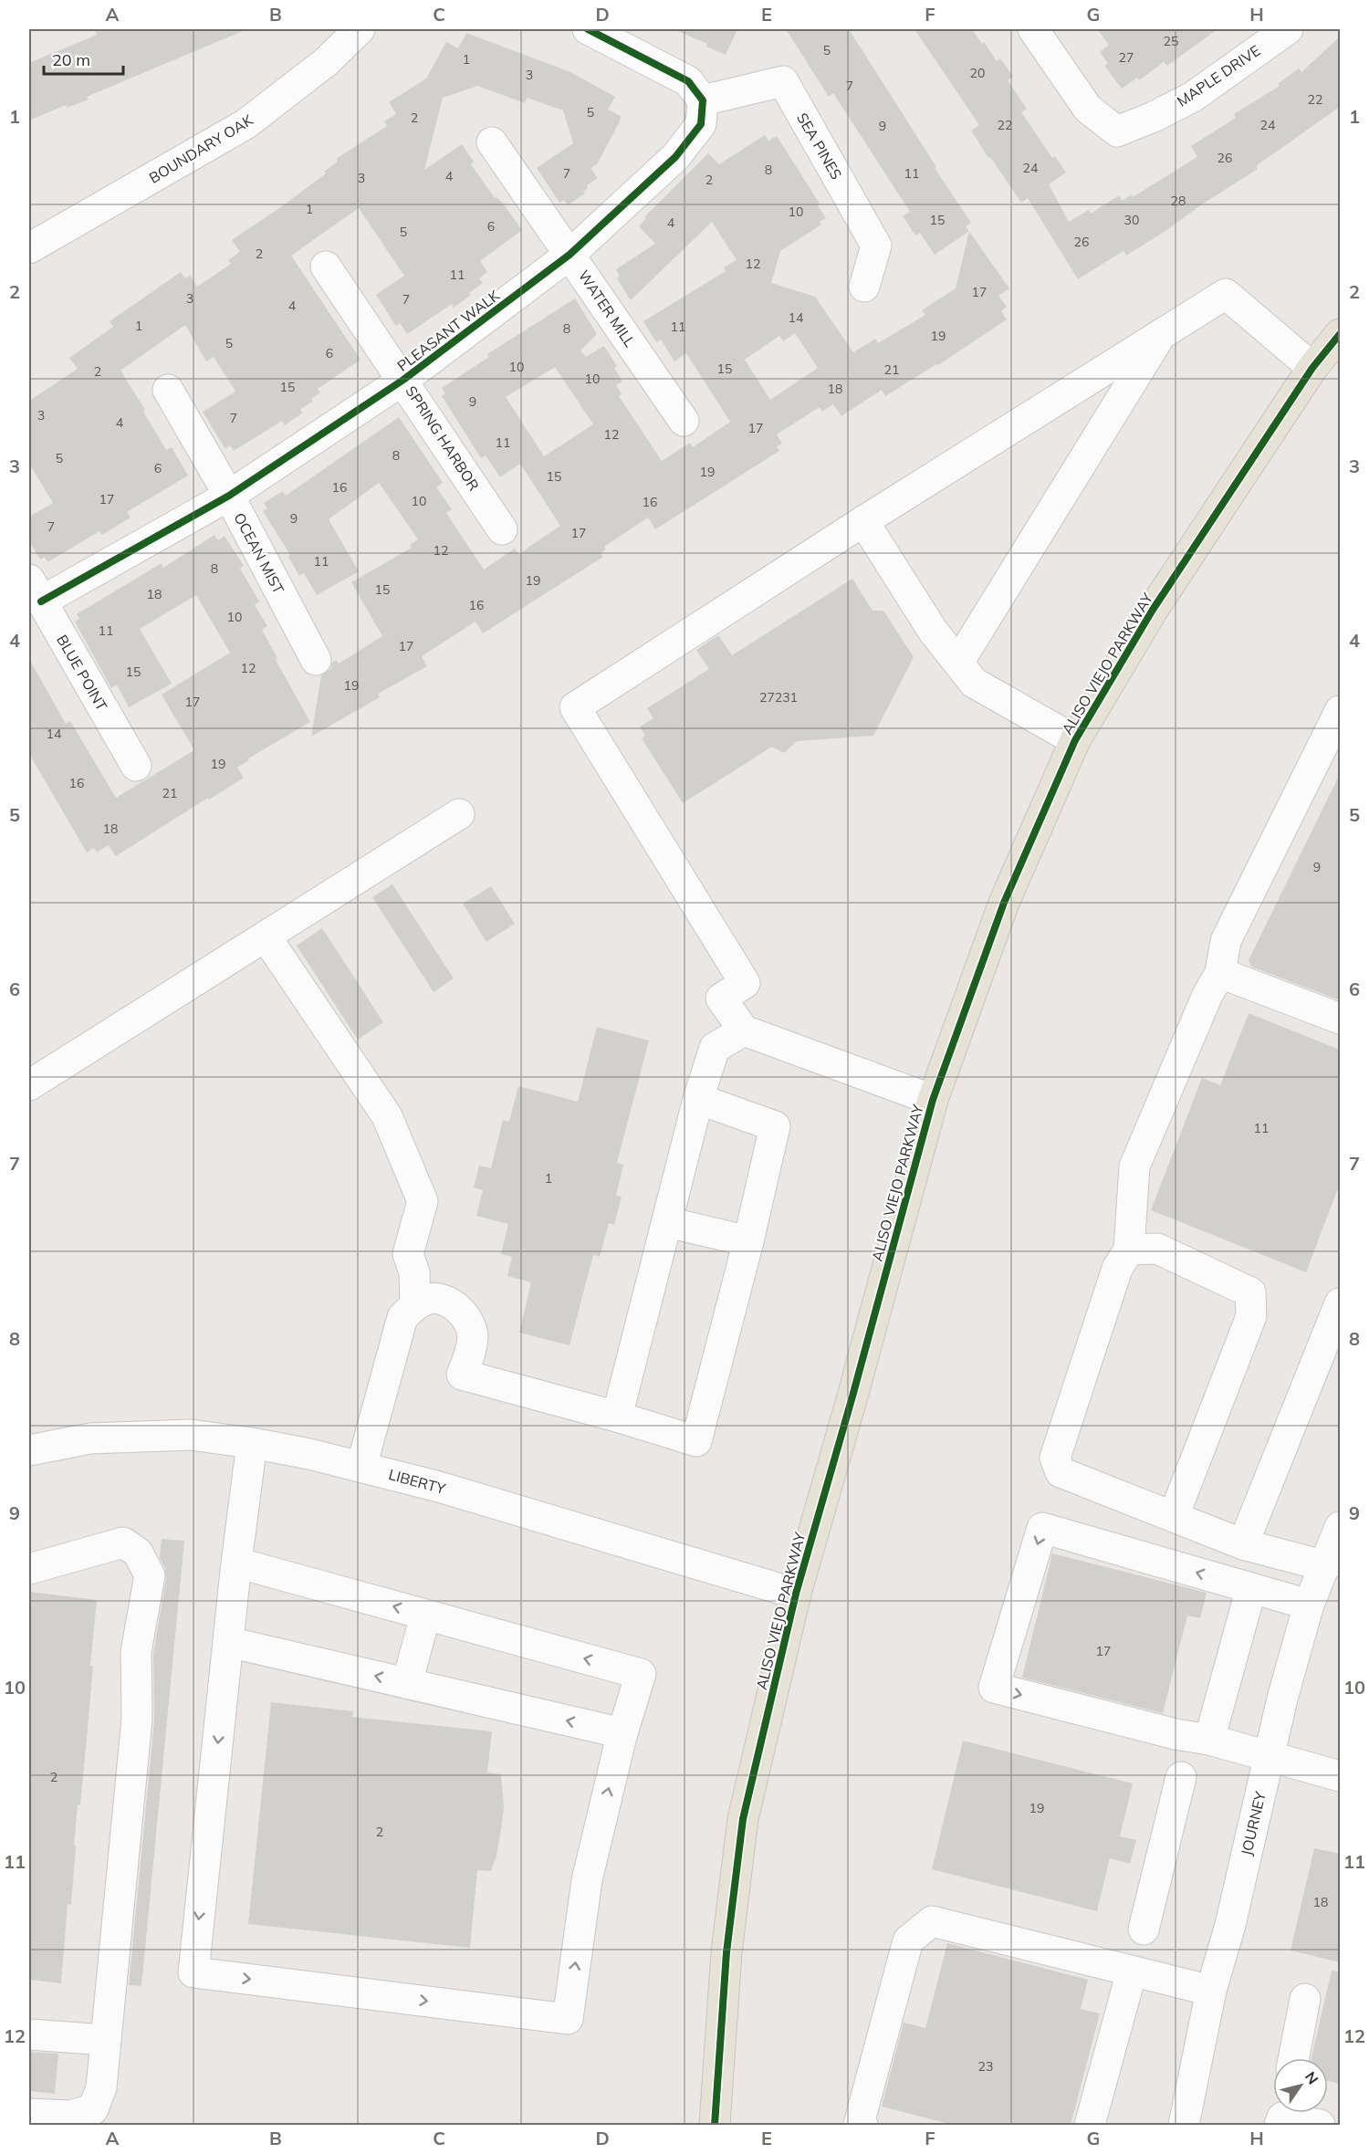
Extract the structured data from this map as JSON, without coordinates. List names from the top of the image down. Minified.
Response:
{"streets":{"main road":["ALISO VIEJO PARKWAY"],"street":["MAPLE DRIVE","SEA PINES","BOUNDARY OAK","WATER MILL","PLEASANT WALK","SPRING HARBOR","OCEAN MIST","BLUE POINT","LIBERTY","JOURNEY"]},"crossings":[["SEA PINES","PLEASANT WALK"],["WATER MILL","PLEASANT WALK"],["PLEASANT WALK","SPRING HARBOR"],["PLEASANT WALK","OCEAN MIST"],["PLEASANT WALK","BLUE POINT"],["ALISO VIEJO PARKWAY","LIBERTY"]],"house_numbers":["25","5","27","1","20","3","7","22","5","2","22","24","9","26","24","8","7","11","4","3","2","28","1","10","15","30","4","6","5","26","2","12","11","17","3","7","4","14","1","11","8","19","5","6","10","15","21","2","10","15","18","9","3","7","4","17","12","11","8","5","6","19","15","16","17","10","16","9","7","17","12","11","8","19","15","18","16","10","11","17","12","15","19","27231","17","14","19","16","21","18","9","11","1","17","2","19","2","18","23"],"scale_bar":"20 m","north":"top right","grid":{"columns":["A","B","C","D","E","F","G","H"],"rows":["1","2","3","4","5","6","7","8","9","10","11","12"]}}
